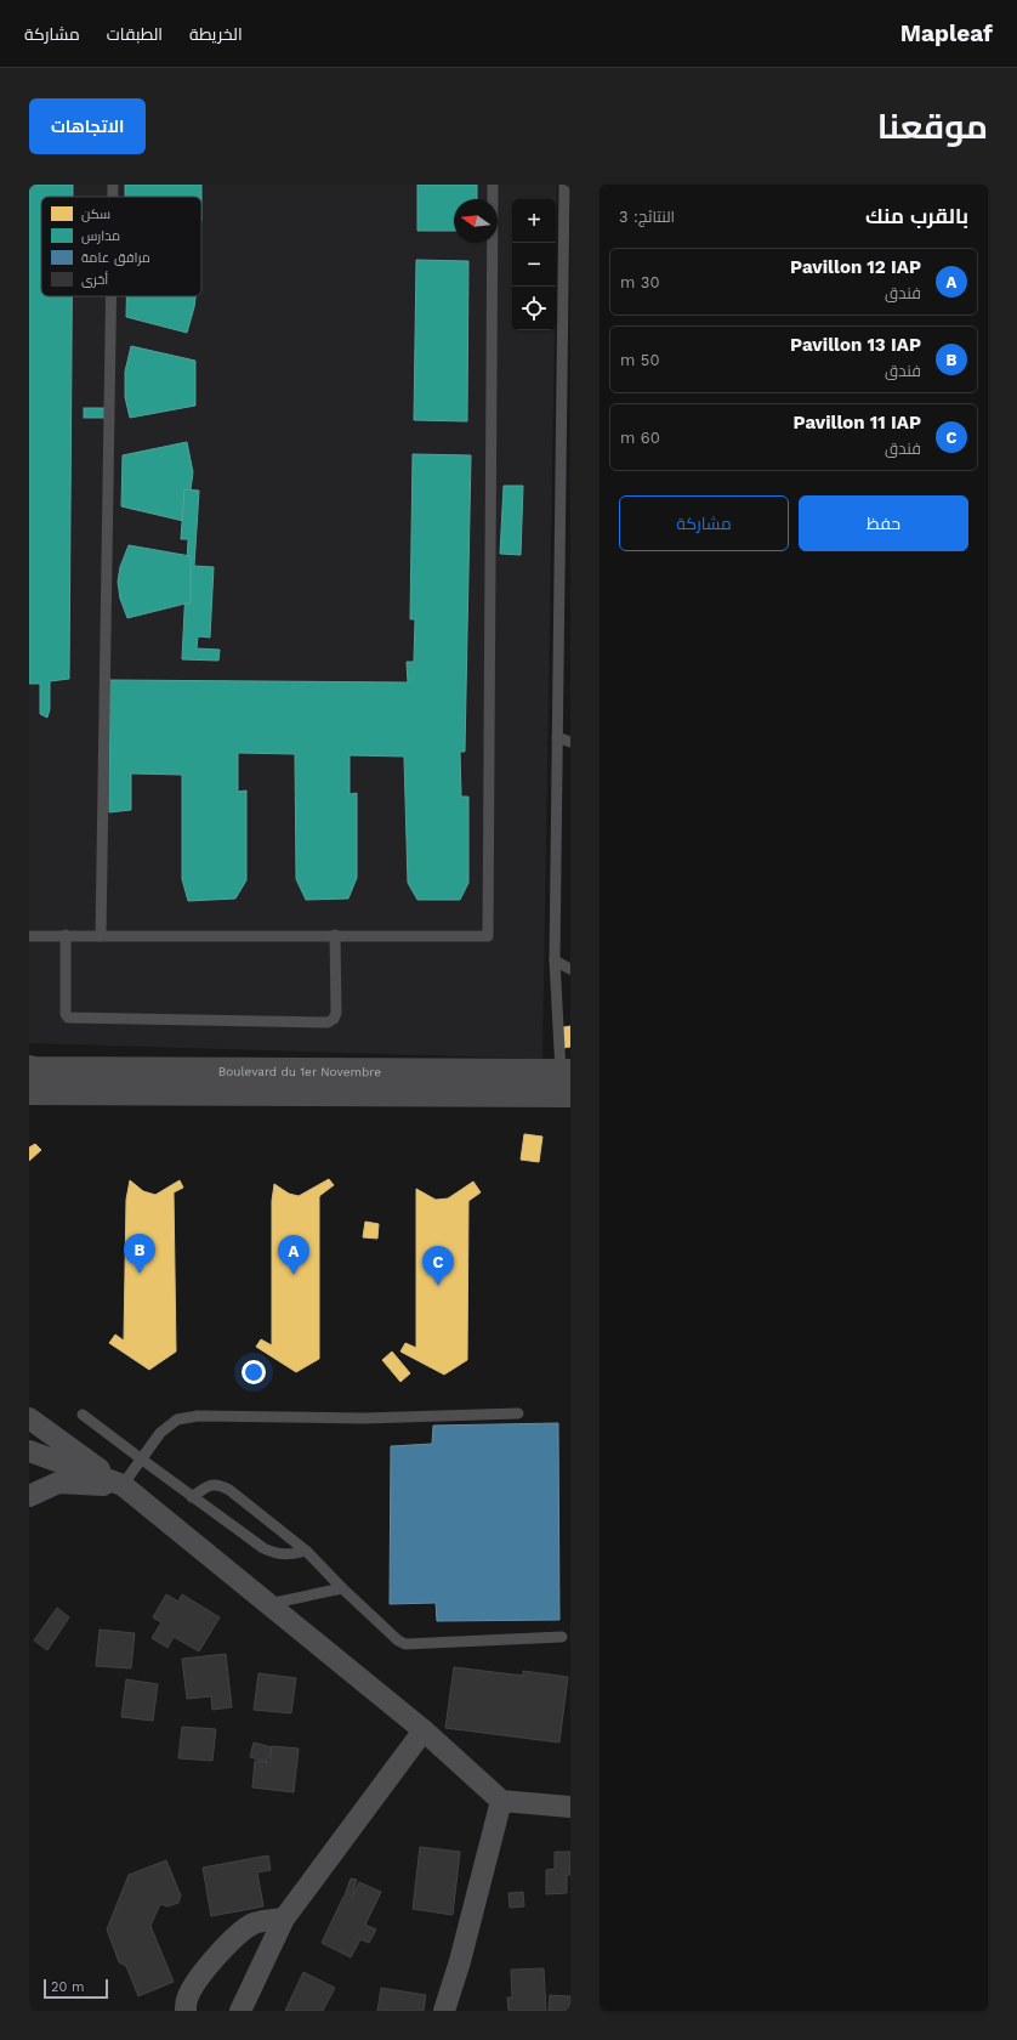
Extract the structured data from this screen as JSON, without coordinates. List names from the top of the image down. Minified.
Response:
{"streets":{"main road":["Boulevard du 1er Novembre"]},"legend":["سكن","مدارس","مرافق عامة","أخرى"],"scale_bar":"20 m","north":"left","page":{"header":"Mapleaf","nav":["الخريطة","الطبقات","مشاركة"],"title":"موقعنا","buttons":["الاتجاهات",["حفظ","مشاركة"]],"heading":["بالقرب منك","النتائج: 3"],"map_buttons":["+","−"],"list":[{"mark":"A","name":"Pavillon 12 IAP","note":"فندق","value":"30 m"},{"mark":"B","name":"Pavillon 13 IAP","note":"فندق","value":"50 m"},{"mark":"C","name":"Pavillon 11 IAP","note":"فندق","value":"60 m"}],"pins":["B","A","C"],"scale":"20 m"}}
